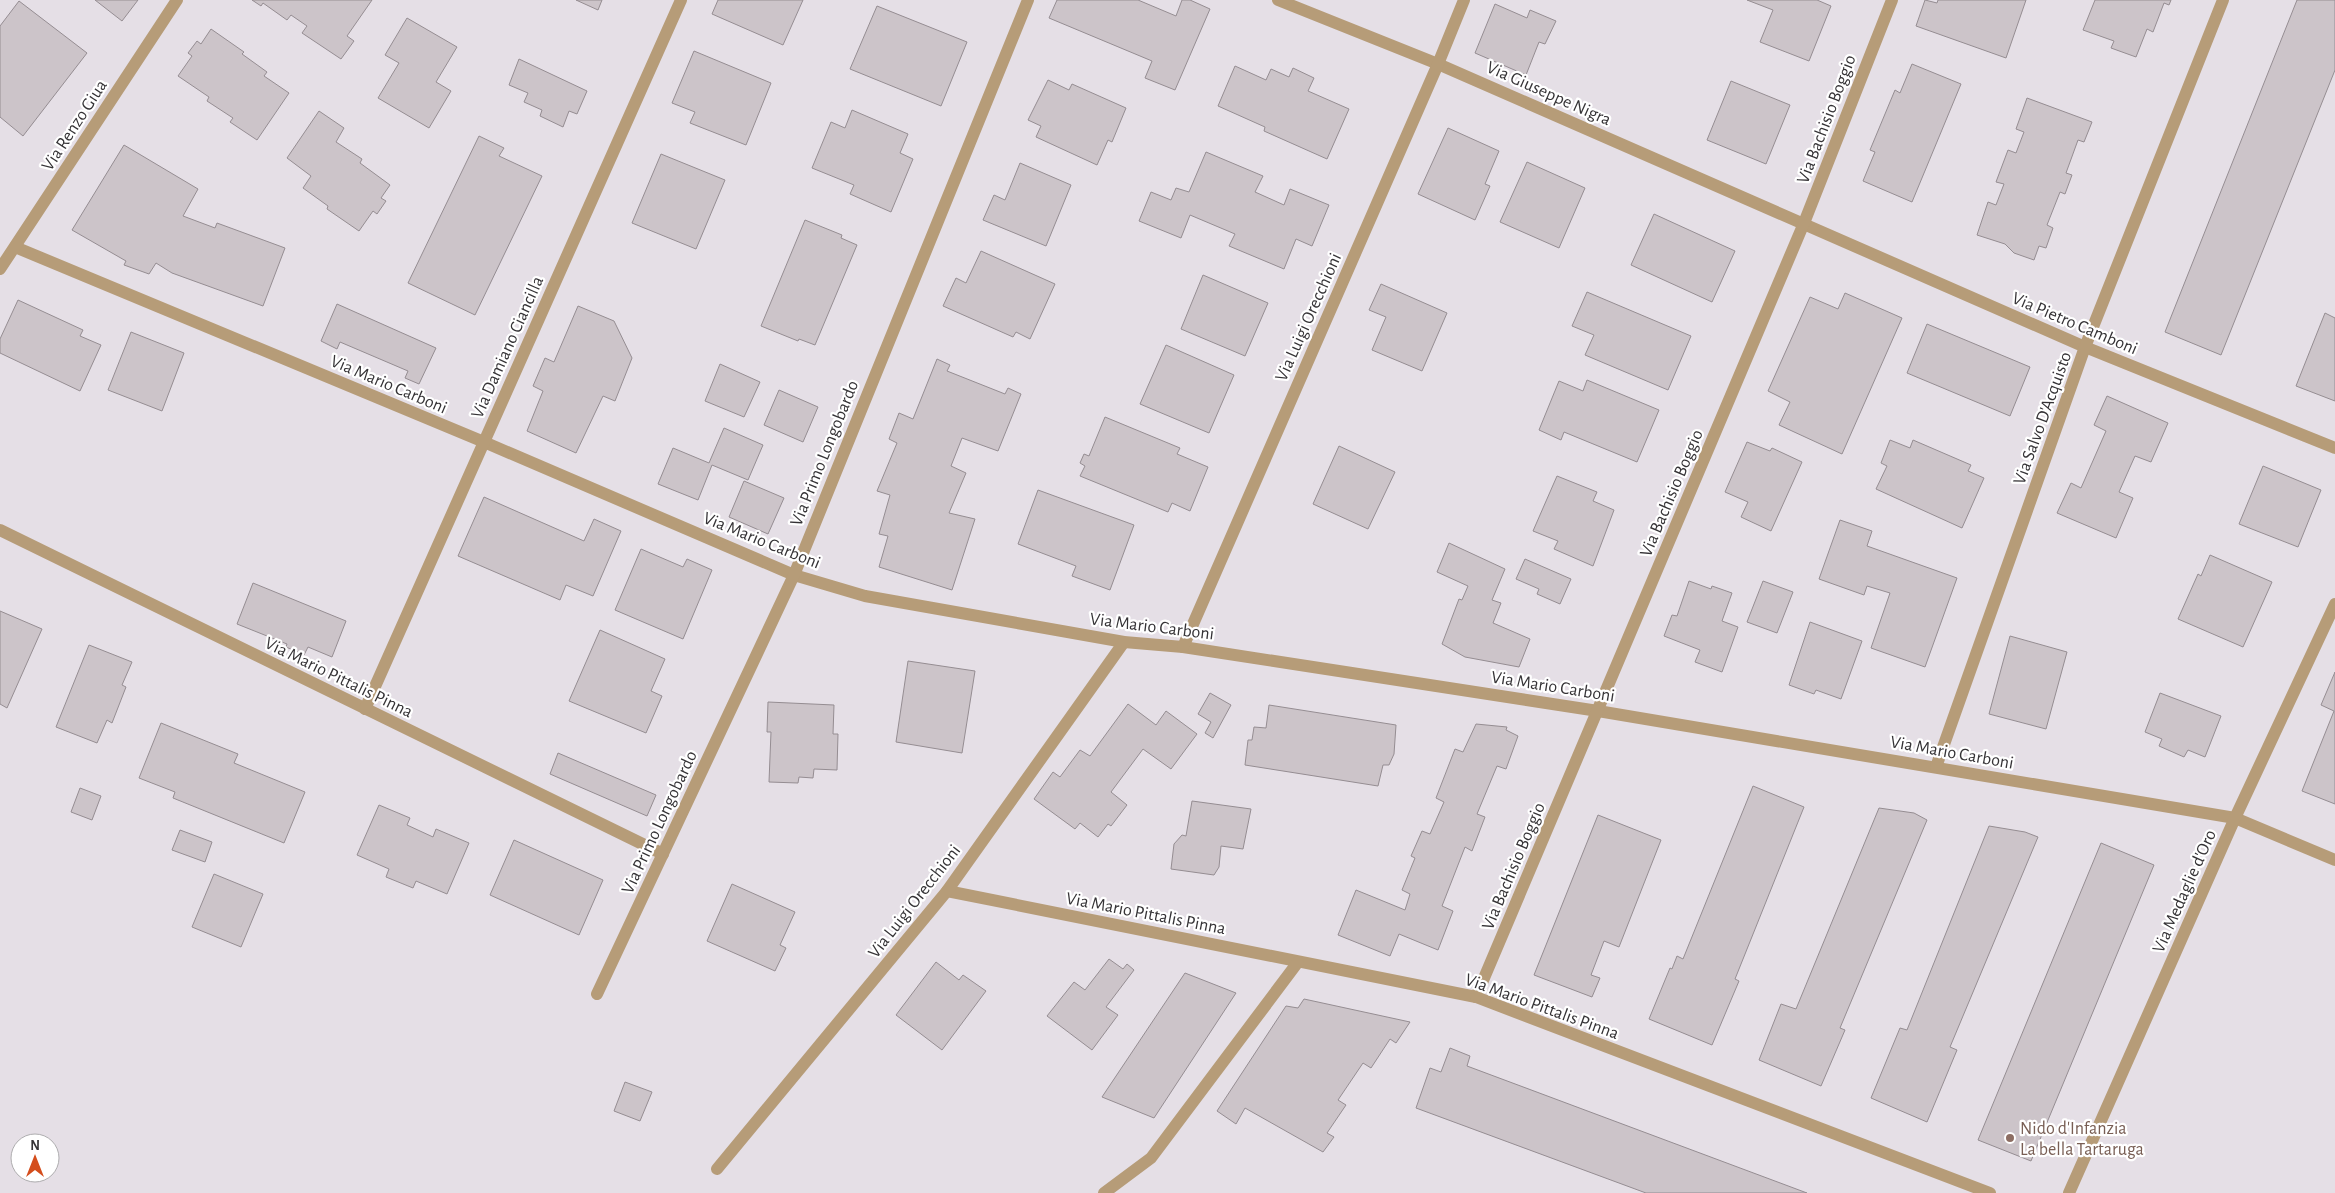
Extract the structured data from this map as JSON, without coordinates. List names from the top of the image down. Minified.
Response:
{"streets":{"street":["Via Giuseppe Nigra","Via Bachisio Boggio","Via Renzo Giua","Via Luigi Orecchioni","Via Pietro Camboni","Via Damiano Ciancilla","Via Mario Carboni","Via Salvo D'Acquisto","Via Primo Longobardo","Via Mario Pittalis Pinna","Via Medaglie d'Oro"]},"crossings":[["Via Giuseppe Nigra","Via Bachisio Boggio"],["Via Giuseppe Nigra","Via Luigi Orecchioni"],["Via Giuseppe Nigra","Via Pietro Camboni"],["Via Bachisio Boggio","Via Pietro Camboni"],["Via Bachisio Boggio","Via Mario Carboni"],["Via Bachisio Boggio","Via Mario Pittalis Pinna"],["Via Renzo Giua","Via Mario Carboni"],["Via Luigi Orecchioni","Via Mario Carboni"],["Via Luigi Orecchioni","Via Mario Pittalis Pinna"],["Via Pietro Camboni","Via Salvo D'Acquisto"],["Via Damiano Ciancilla","Via Mario Carboni"],["Via Damiano Ciancilla","Via Mario Pittalis Pinna"],["Via Mario Carboni","Via Salvo D'Acquisto"],["Via Mario Carboni","Via Primo Longobardo"],["Via Mario Carboni","Via Medaglie d'Oro"],["Via Primo Longobardo","Via Mario Pittalis Pinna"]],"places":["Nido d'Infanzia La bella Tartaruga"],"north":"top"}
